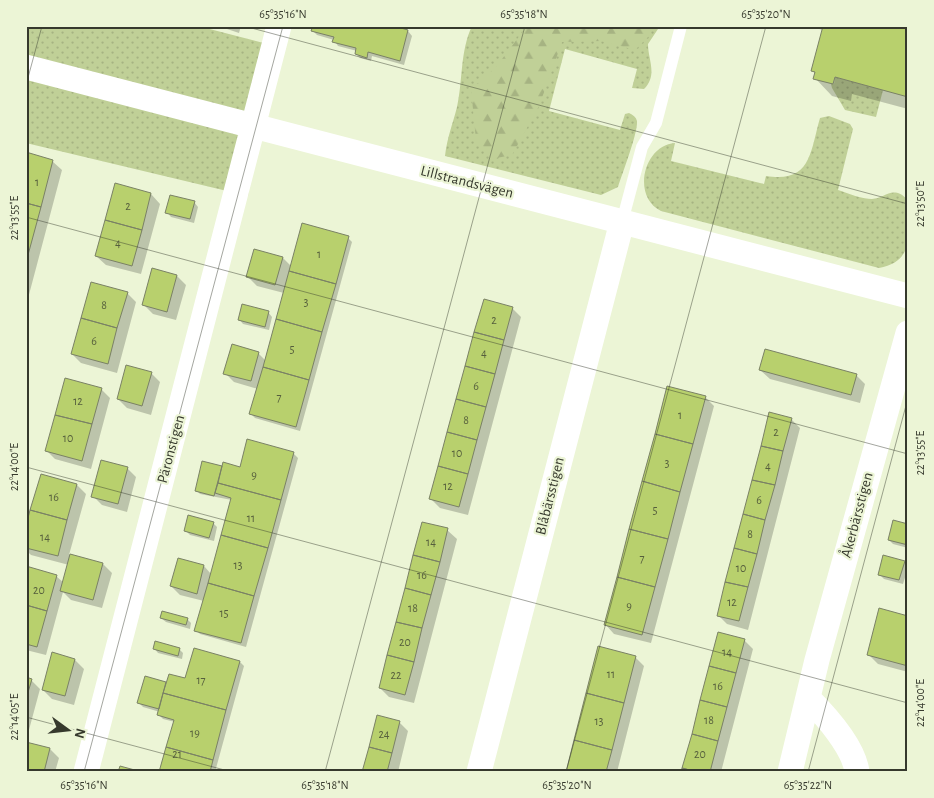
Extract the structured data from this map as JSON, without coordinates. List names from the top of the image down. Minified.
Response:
{"streets":{"street":["Lillstrandsvägen","Päronstigen","Blåbärsstigen","Åkerbärsstigen"]},"crossings":[["Lillstrandsvägen","Päronstigen"],["Lillstrandsvägen","Blåbärsstigen"]],"house_numbers":["1","2","4","1","3","8","2","6","5","4","6","7","12","1","8","2","10","10","3","4","9","12","16","6","5","11","8","14","14","7","13","10","16","20","12","9","18","15","20","14","11","22","17","16","18","13","19","24","21","20"],"north":"right","coordinates":["65°35'16\"N","65°35'18\"N","65°35'20\"N","22°13'50\"E","22°13'55\"E","22°14'00\"E","22°14'05\"E","65°35'22\"N"]}
